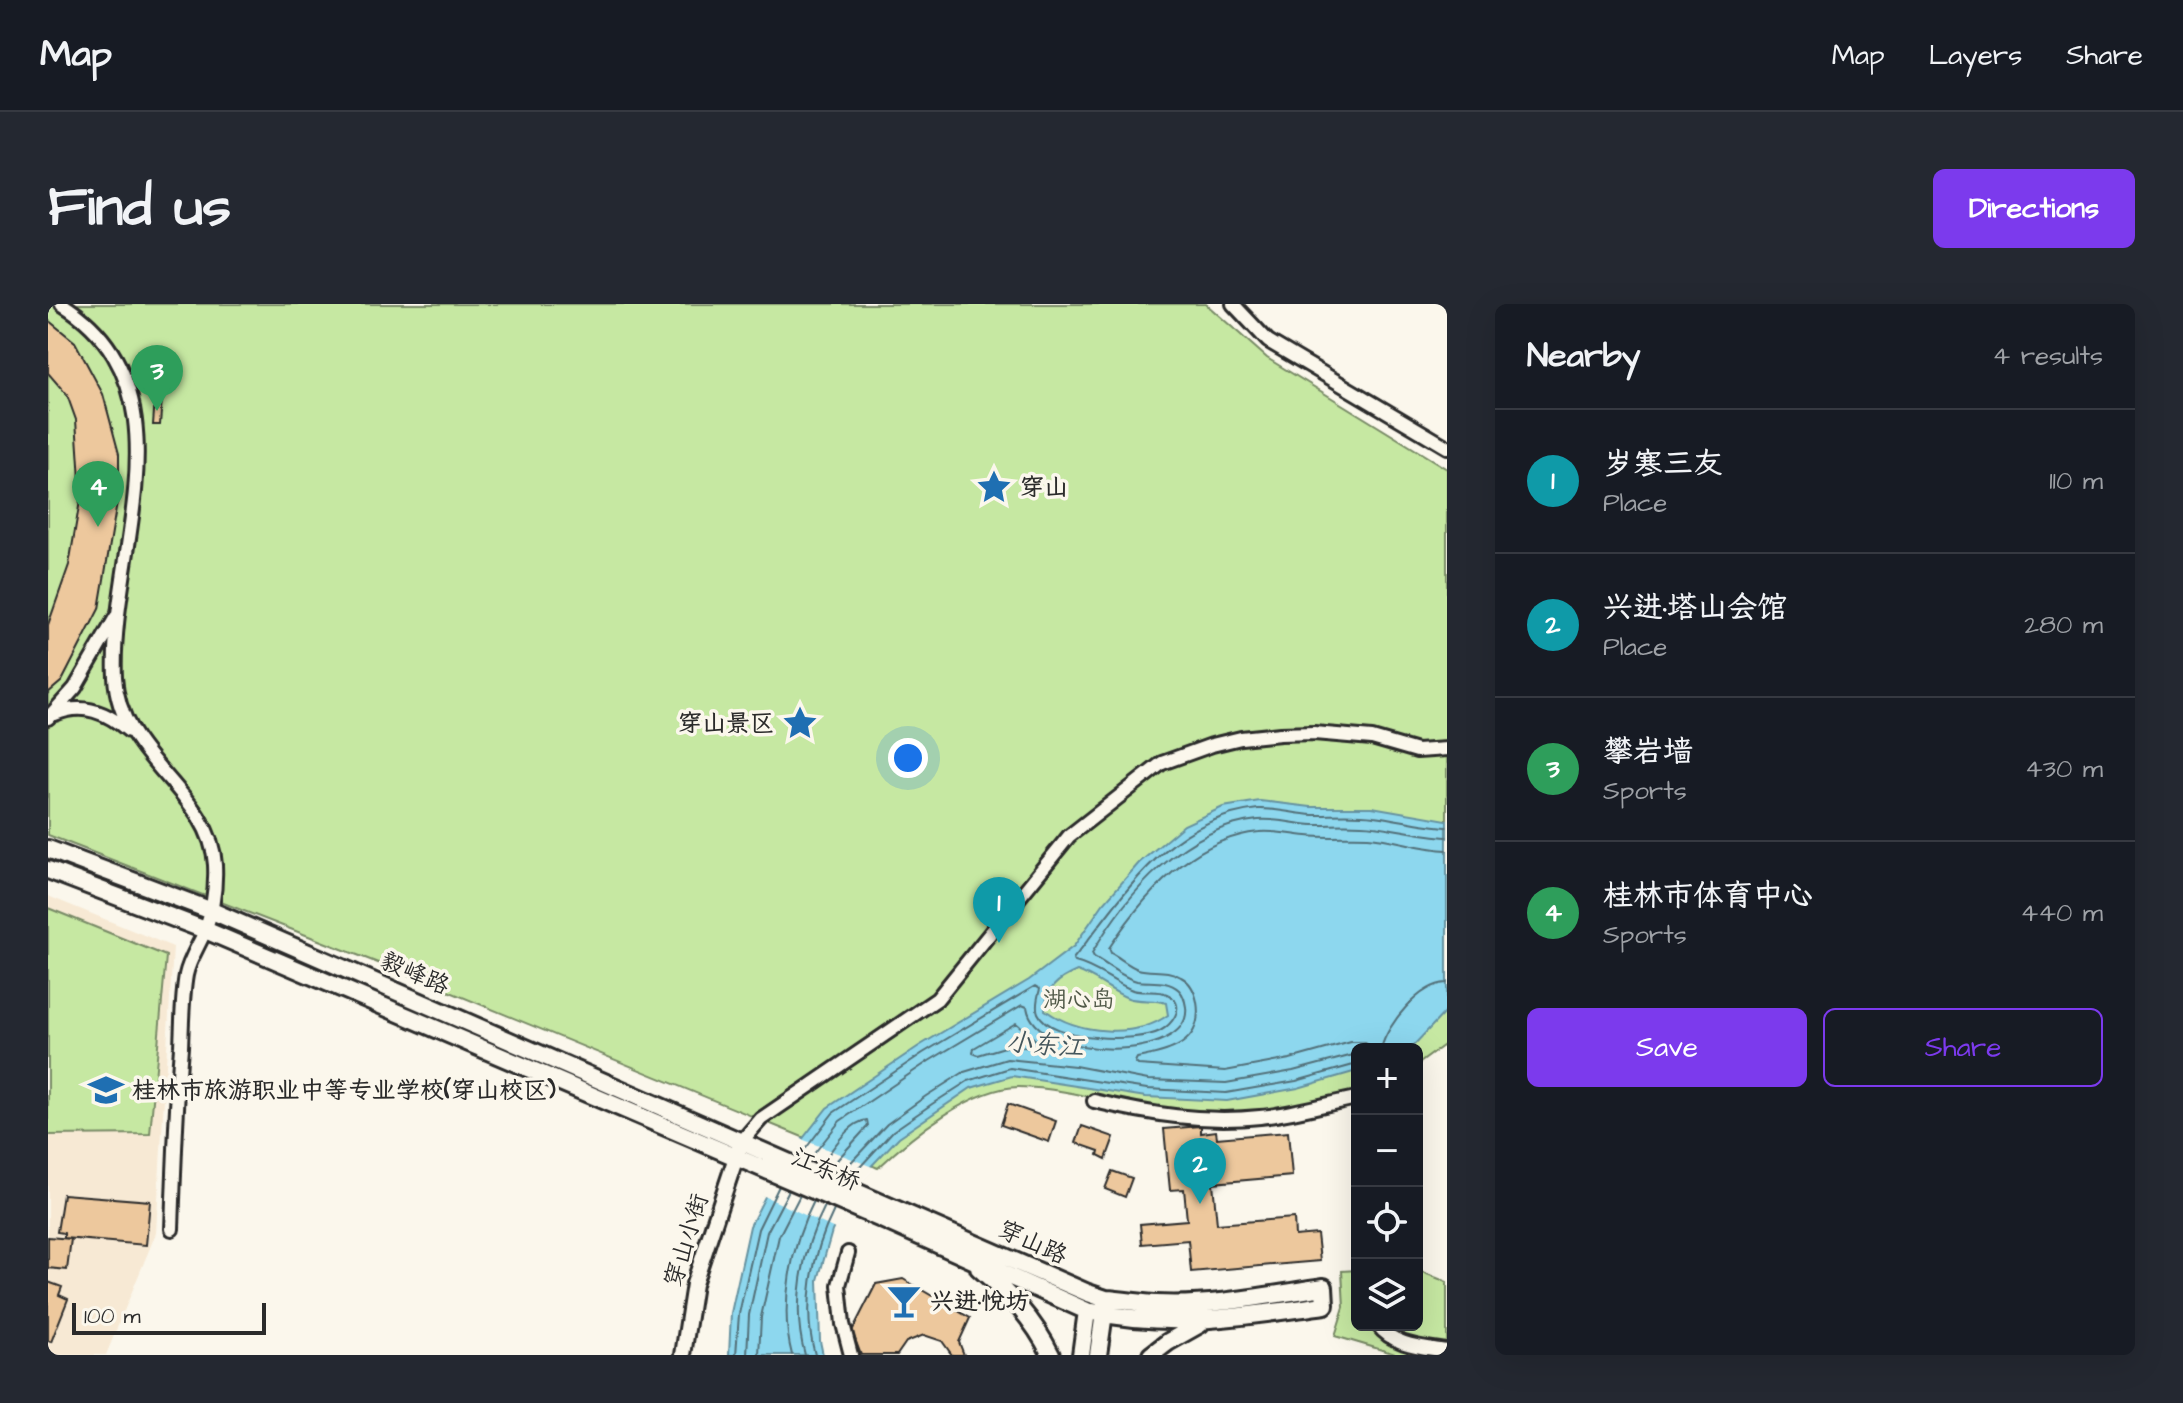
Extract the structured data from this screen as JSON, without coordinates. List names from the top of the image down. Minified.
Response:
{"streets":{"main road":["毅峰路","江东桥","穿山路"],"street":["穿山小街"]},"crossings":[["毅峰路","江东桥"],["毅峰路","穿山小街"],["江东桥","穿山路"]],"water":["小东江"],"parks":["湖心岛"],"places":{"place":["穿山","穿山景区"],"school or university":["桂林市旅游职业中等专业学校(穿山校区)"],"bar":["兴进·悦坊"]},"scale_bar":"100 m","page":{"header":"Map","nav":["Map","Layers","Share"],"title":"Find us","buttons":["Directions",["Save","Share"]],"heading":["Nearby","4 results"],"pins":["3","4","1","2"],"list":[{"mark":"1","name":"岁寒三友","note":"Place","value":"110 m"},{"mark":"2","name":"兴进·塔山会馆","note":"Place","value":"280 m"},{"mark":"3","name":"攀岩墙","note":"Sports","value":"430 m"},{"mark":"4","name":"桂林市体育中心","note":"Sports","value":"440 m"}],"map_buttons":["+","−"],"scale":"100 m"}}
